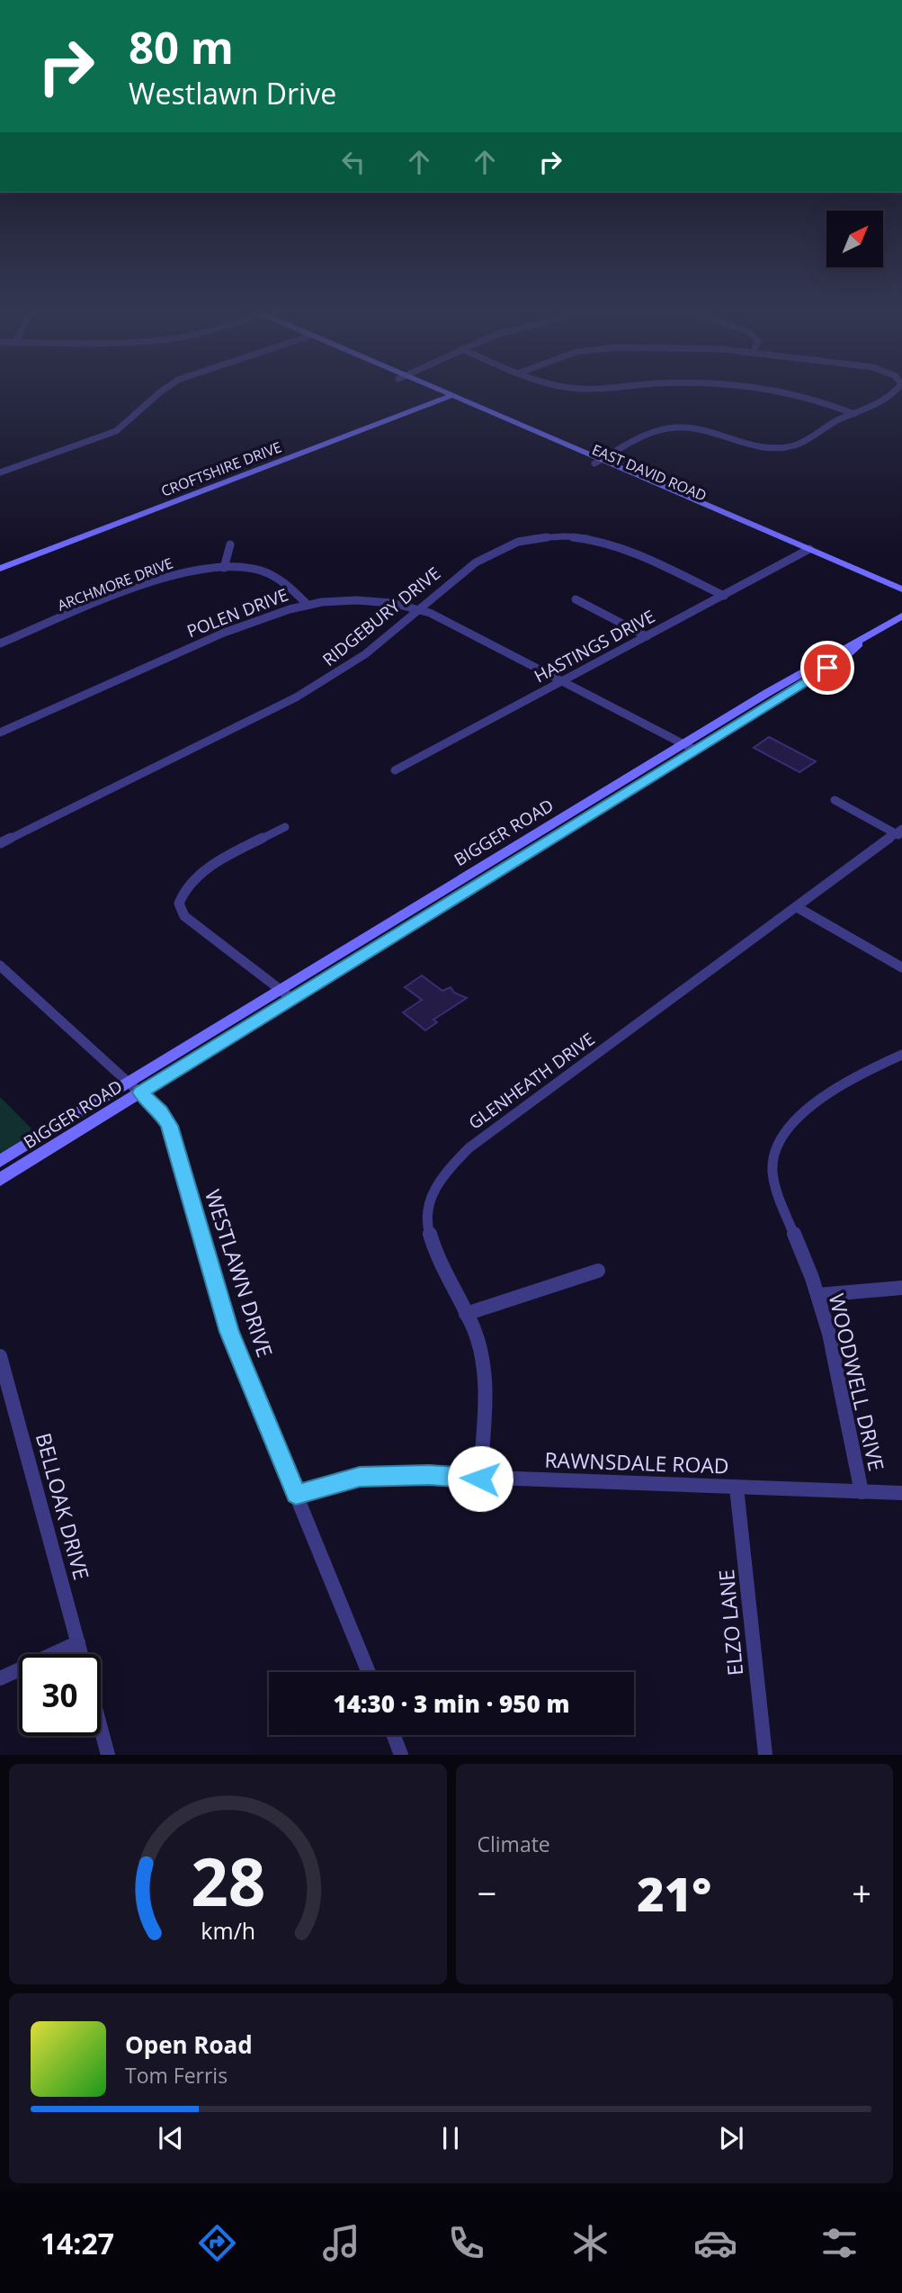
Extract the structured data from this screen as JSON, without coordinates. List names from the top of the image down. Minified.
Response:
{"streets":{"street":["CROFTSHIRE DRIVE","EAST DAVID ROAD","ARCHMORE DRIVE","POLEN DRIVE","RIDGEBURY DRIVE","HASTINGS DRIVE","BIGGER ROAD","GLENHEATH DRIVE","WESTLAWN DRIVE","WOODWELL DRIVE","RAWNSDALE ROAD","BELLOAK DRIVE","ELZO LANE"]},"crossings":[["CROFTSHIRE DRIVE","EAST DAVID ROAD"],["EAST DAVID ROAD","HASTINGS DRIVE"],["ARCHMORE DRIVE","POLEN DRIVE"],["POLEN DRIVE","RIDGEBURY DRIVE"],["POLEN DRIVE","HASTINGS DRIVE"],["POLEN DRIVE","BIGGER ROAD"],["RIDGEBURY DRIVE","HASTINGS DRIVE"],["BIGGER ROAD","WESTLAWN DRIVE"],["GLENHEATH DRIVE","RAWNSDALE ROAD"],["WESTLAWN DRIVE","RAWNSDALE ROAD"],["WOODWELL DRIVE","RAWNSDALE ROAD"],["RAWNSDALE ROAD","ELZO LANE"]],"north":"top right","page":{"turn":["80 m","Westlawn Drive"],"limit":"30","trip":"14:30 · 3 min · 950 m","tile":"Climate","heat":["−","21°","+"],"song":["Open Road","Tom Ferris"],"tabs":"14:27","gauge":["28","km/h"]}}
